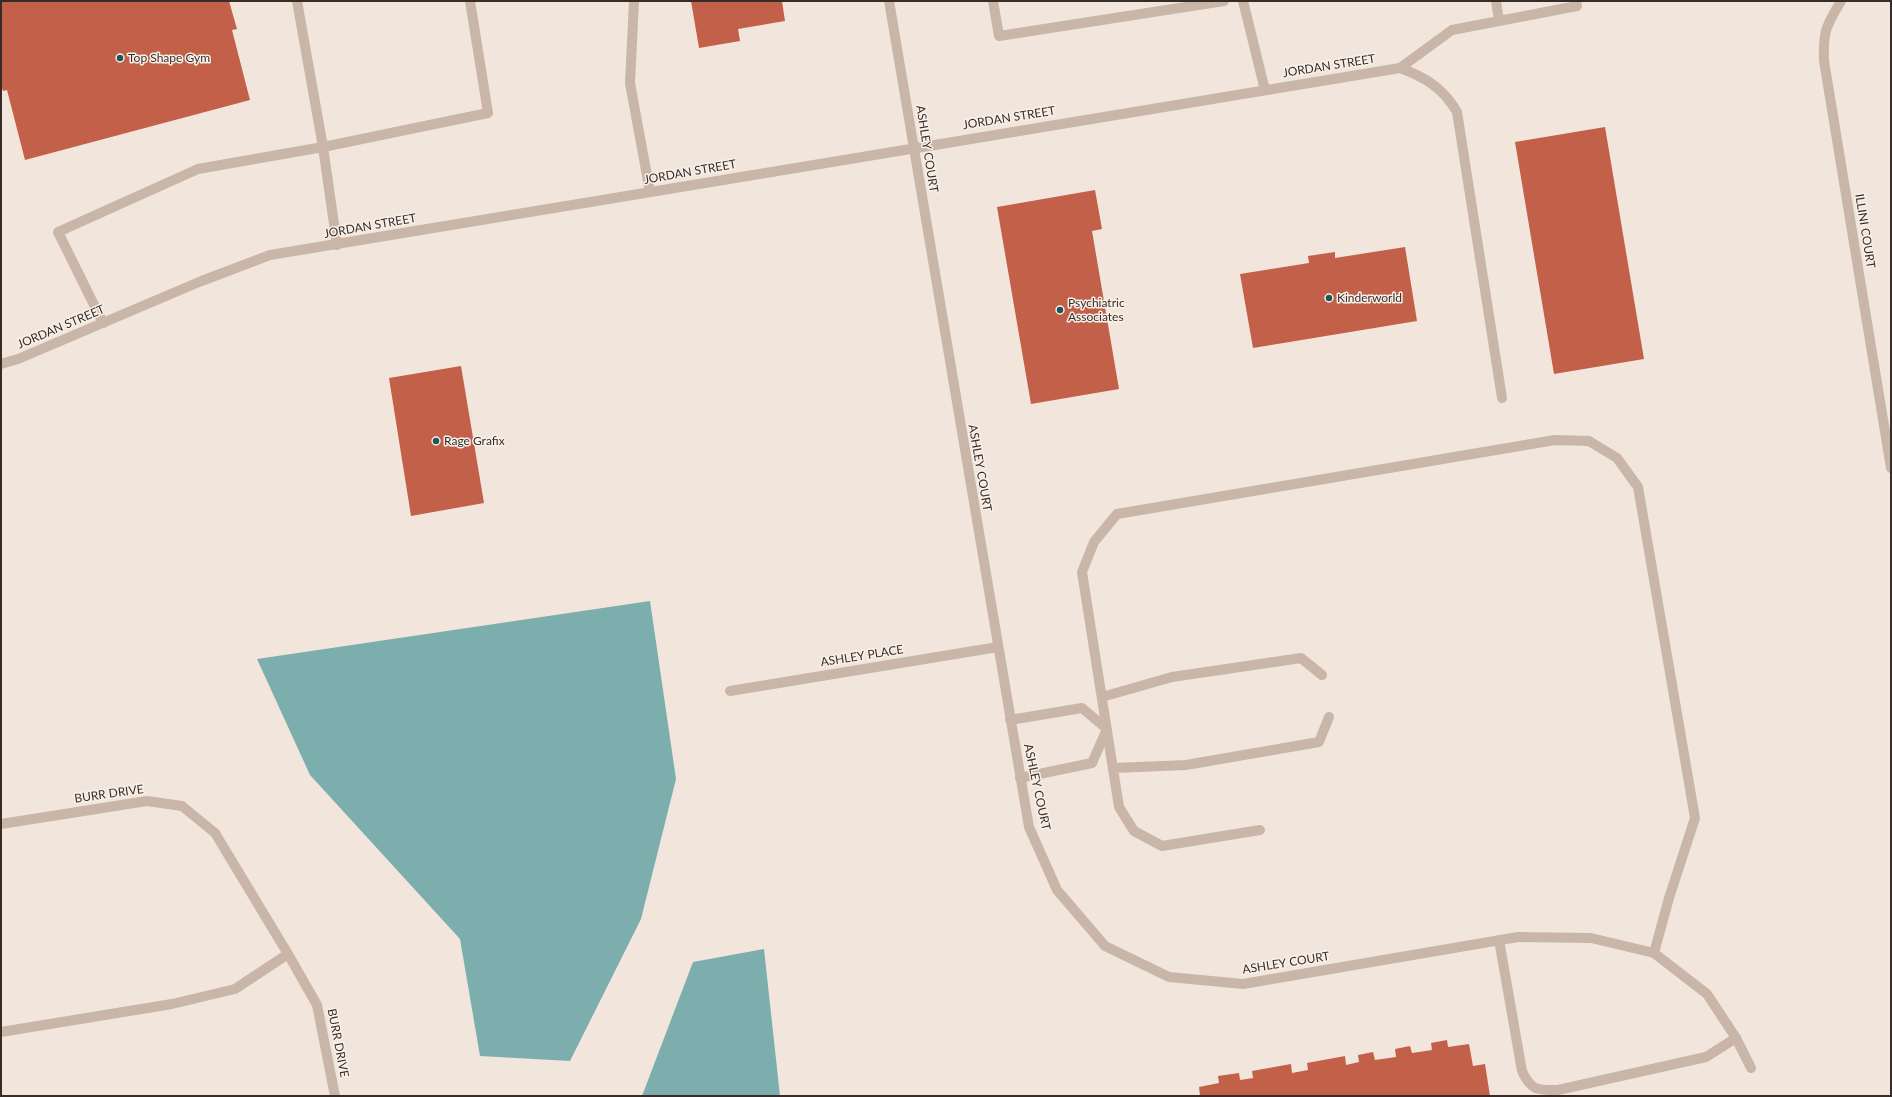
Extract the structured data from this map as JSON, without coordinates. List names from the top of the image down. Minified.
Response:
{"streets":{"street":["JORDAN STREET","ASHLEY COURT","ILLINI COURT","ASHLEY PLACE","BURR DRIVE"]},"crossings":[["JORDAN STREET","ASHLEY COURT"],["ASHLEY COURT","ASHLEY PLACE"]],"places":["Top Shape Gym","Kinderworld","Psychiatric Associates","Rage Grafix"]}
